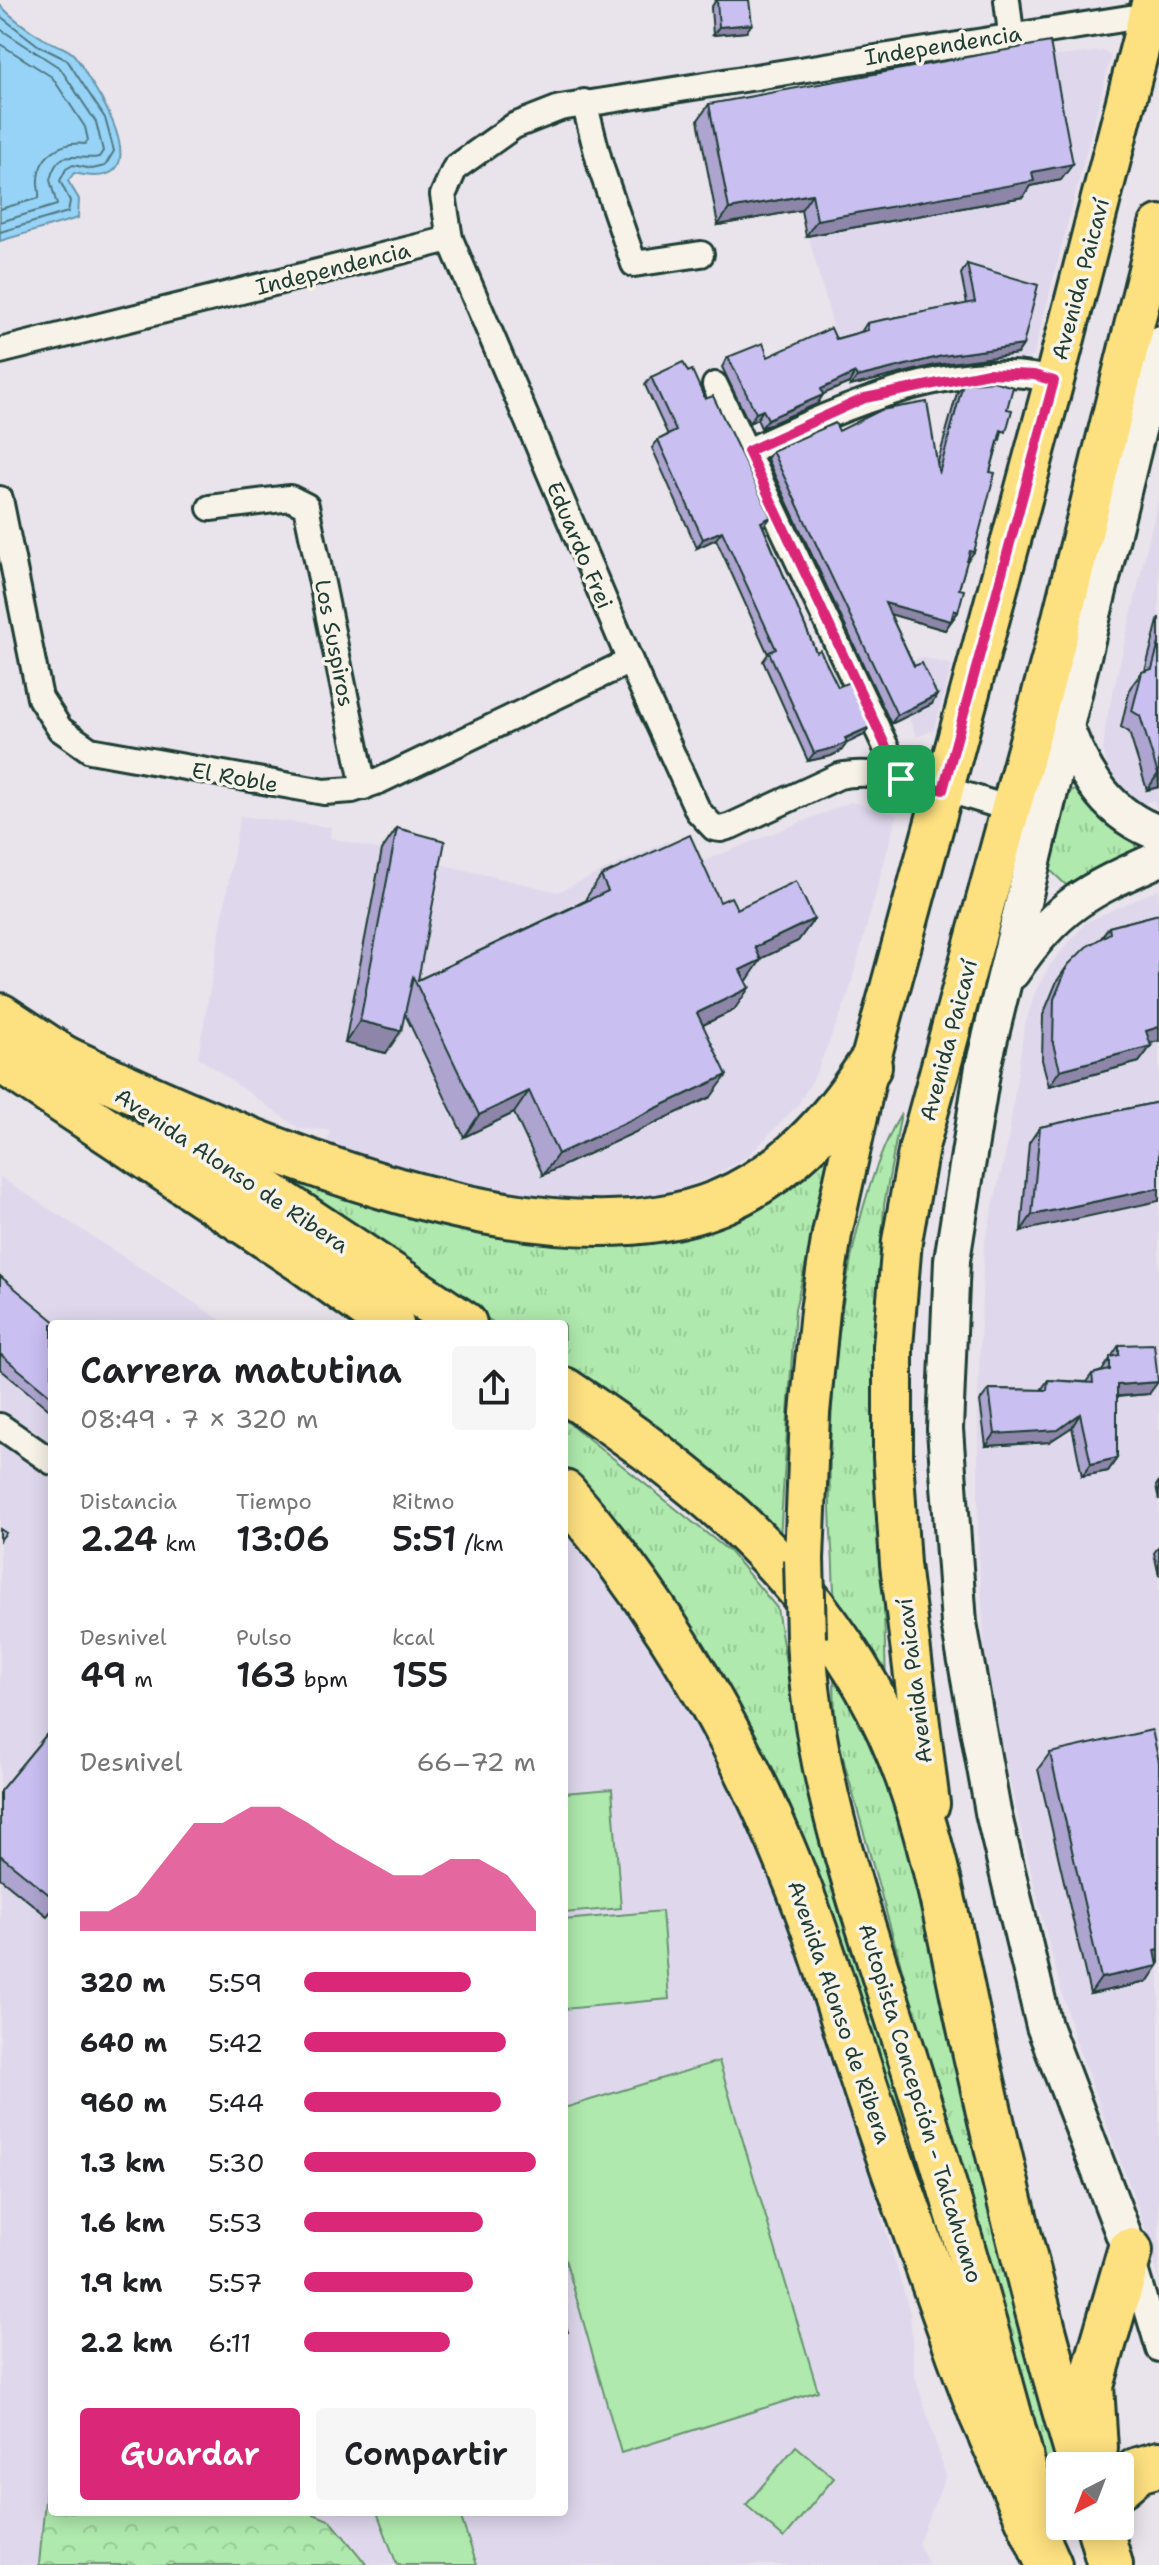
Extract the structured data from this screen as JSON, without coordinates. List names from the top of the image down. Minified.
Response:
{"streets":{"highway":["Avenida Alonso de Ribera"],"main road":["Avenida Paicaví","Autopista Concepción - Talcahuano"],"street":["Independencia","Eduardo Frei","Los Suspiros","El Roble"]},"crossings":[["Independencia","Avenida Paicaví"],["Independencia","Eduardo Frei"],["Avenida Paicaví","Autopista Concepción - Talcahuano"],["Eduardo Frei","El Roble"],["Los Suspiros","El Roble"],["Avenida Alonso de Ribera","Autopista Concepción - Talcahuano"]],"north":"bottom left","page":{"heading":["Carrera matutina","08:49 · 7 × 320 m"],"stats":[["Distancia","2.24 km"],["Tiempo","13:06"],["Ritmo","5:51 /km"],["Desnivel","49 m"],["Pulso","163 bpm"],["kcal","155"]],"chart":["Desnivel","66–72 m"],"list":[{"name":"320 m","note":"5:59"},{"name":"640 m","note":"5:42"},{"name":"960 m","note":"5:44"},{"name":"1.3 km","note":"5:30"},{"name":"1.6 km","note":"5:53"},{"name":"1.9 km","note":"5:57"},{"name":"2.2 km","note":"6:11"}],"buttons":["Guardar","Compartir"]}}
